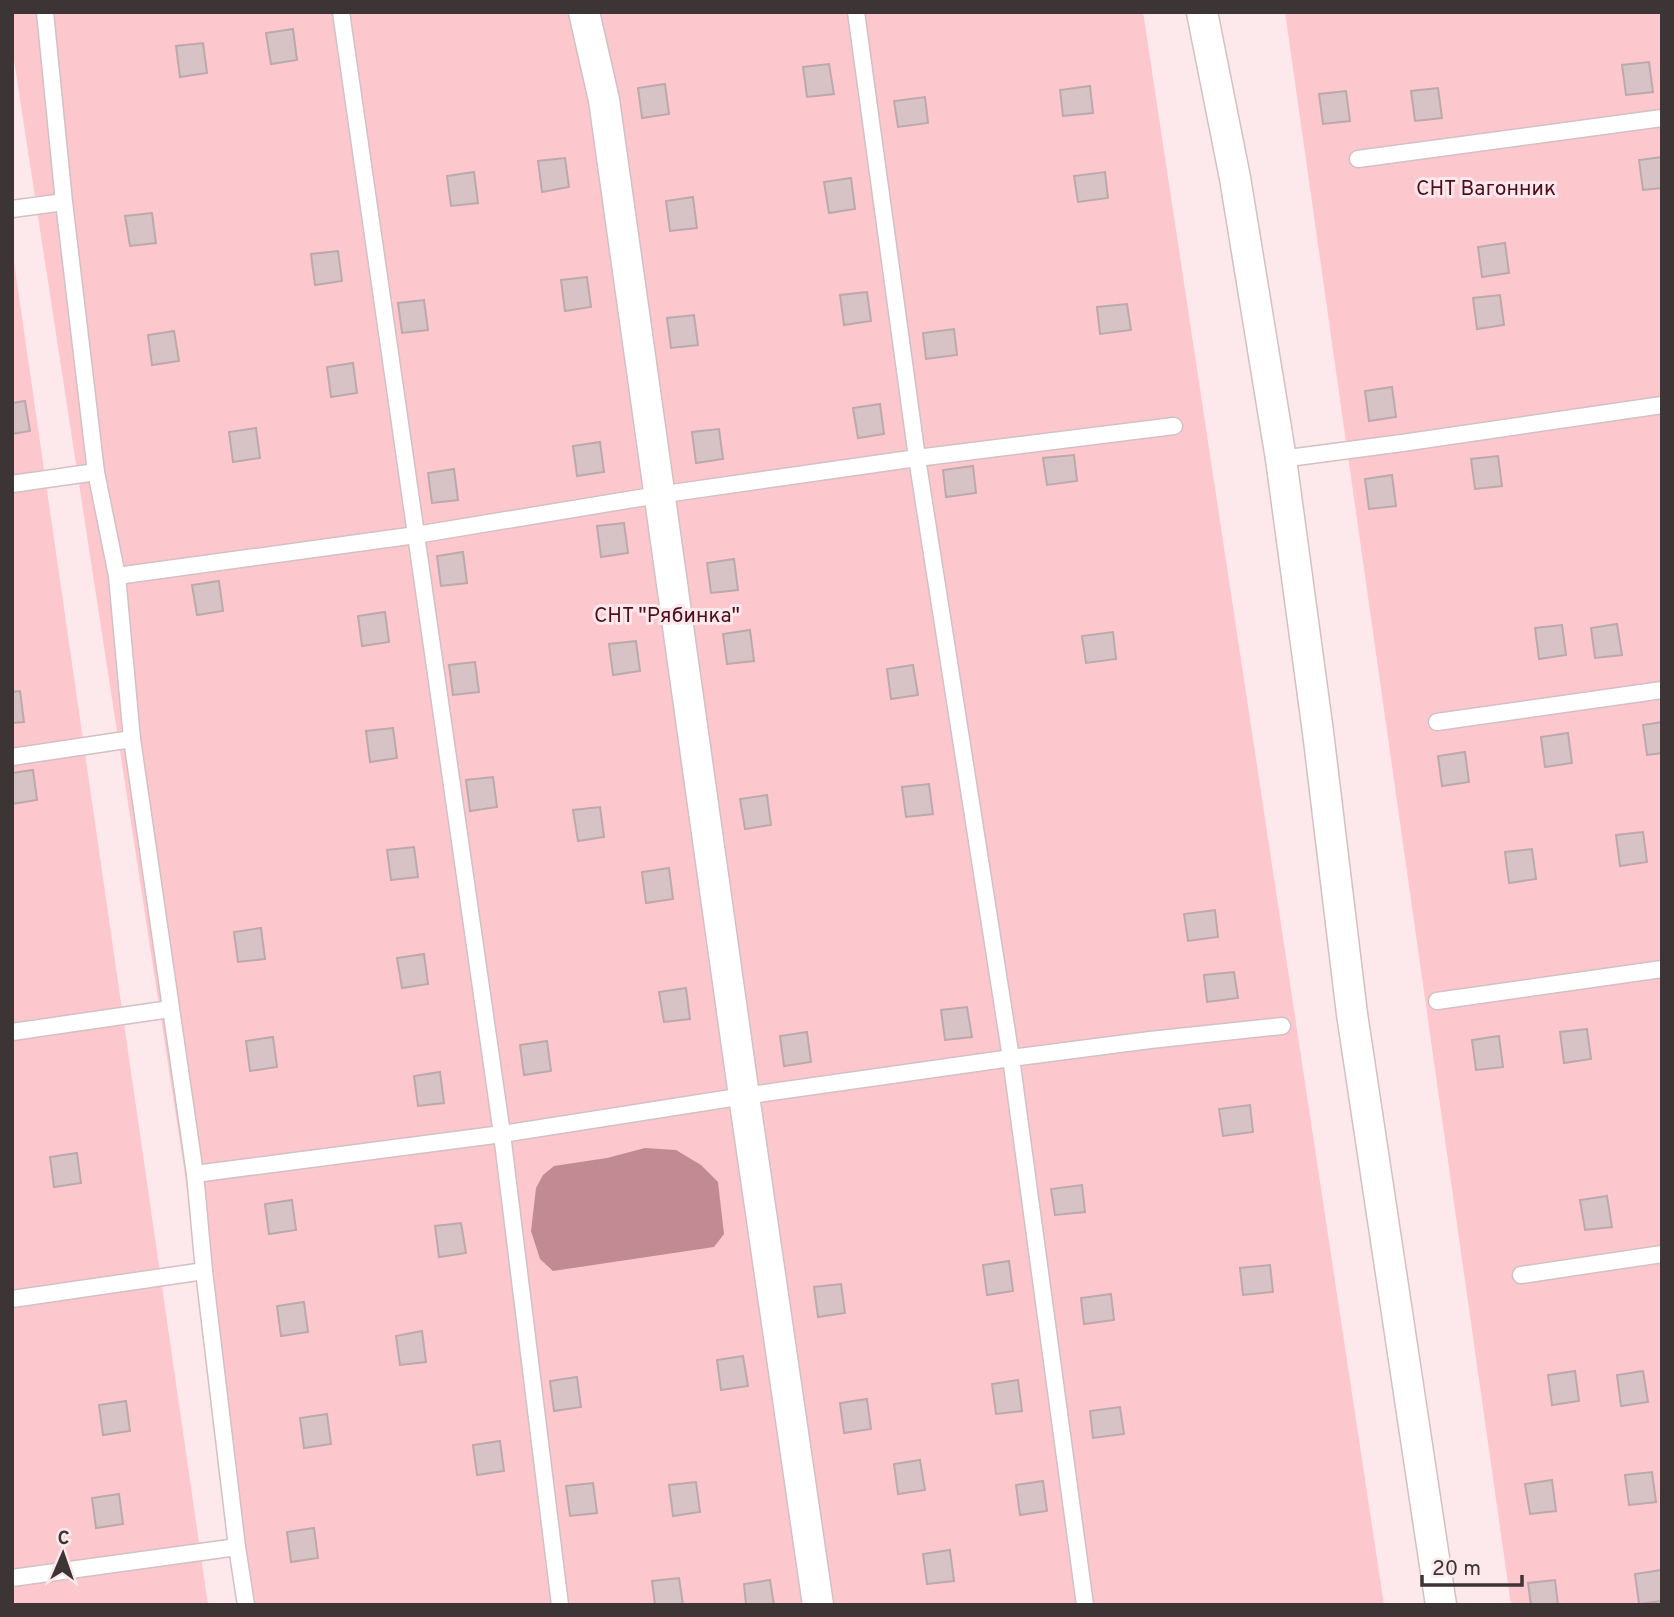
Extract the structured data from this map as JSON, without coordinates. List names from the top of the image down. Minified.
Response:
{"parks":["СНТ Вагонник","СНТ \"Рябинка\""],"scale_bar":"20 m","north":"top"}
